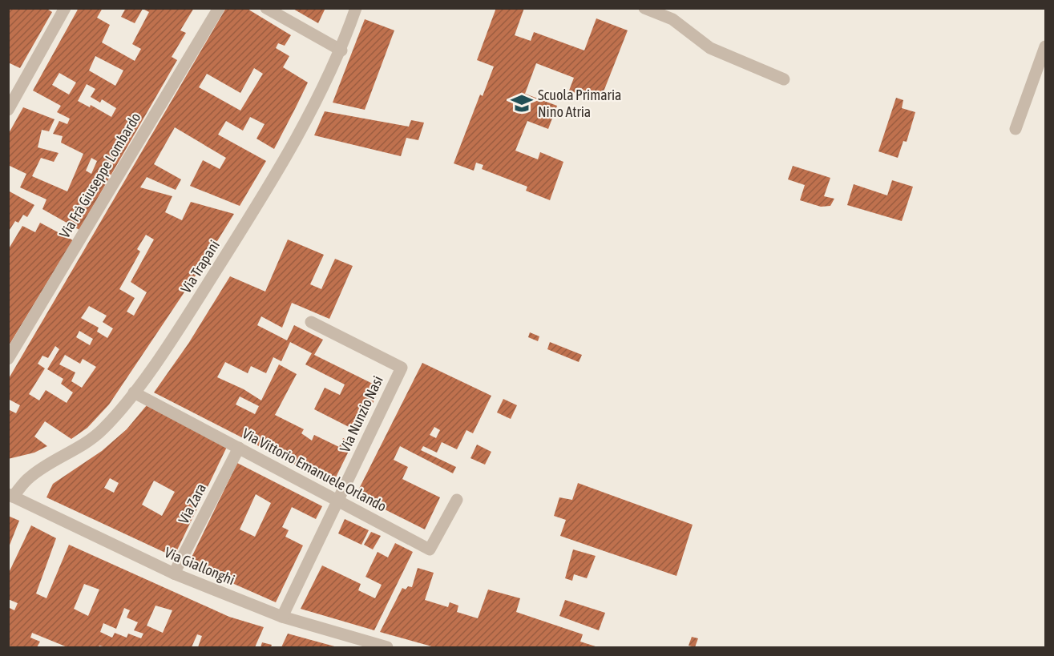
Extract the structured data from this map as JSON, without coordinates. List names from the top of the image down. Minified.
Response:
{"streets":{"street":["Via Frà Giuseppe Lombardo","Via Trapani","Via Nunzio Nasi","Via Vittorio Emanuele Orlando","Via Zara","Via Giallonghi"]},"crossings":[["Via Trapani","Via Vittorio Emanuele Orlando"],["Via Trapani","Via Giallonghi"],["Via Nunzio Nasi","Via Vittorio Emanuele Orlando"],["Via Nunzio Nasi","Via Giallonghi"],["Via Vittorio Emanuele Orlando","Via Zara"],["Via Zara","Via Giallonghi"]],"places":{"school or university":["Scuola Primaria Nino Atria"]}}
